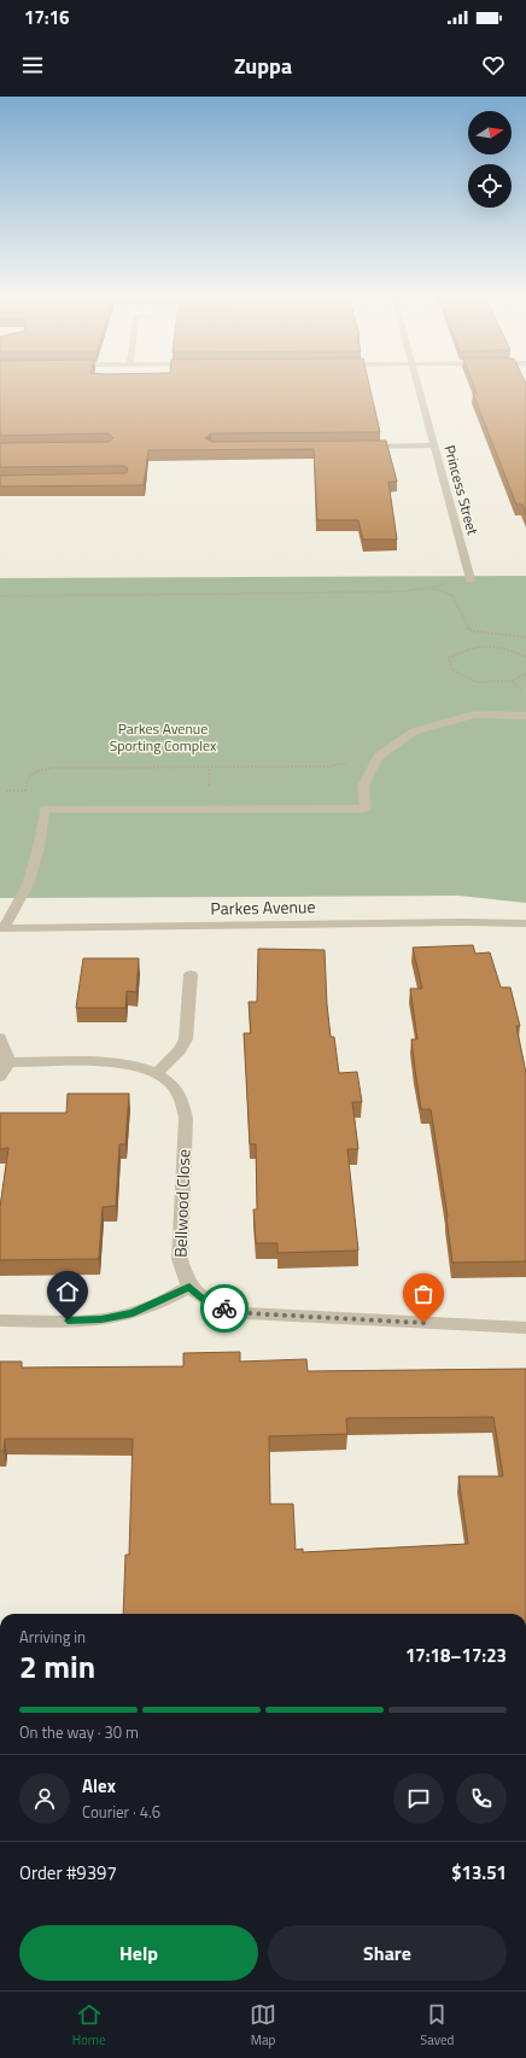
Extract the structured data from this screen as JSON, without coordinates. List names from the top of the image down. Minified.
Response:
{"streets":{"street":["Princess Street","Parkes Avenue","Bellwood Close"]},"parks":["Parkes Avenue Sporting Complex"],"north":"right","page":{"status":"17:16","header":"Zuppa","heading":["2 min","Arriving in","17:18–17:23"],"panel":["Alex","Courier · 4.6","Order #9397","$13.51"],"bar":"On the way · 30 m","buttons":["Help","Share"],"tabs":["Home","Map","Saved"]}}
